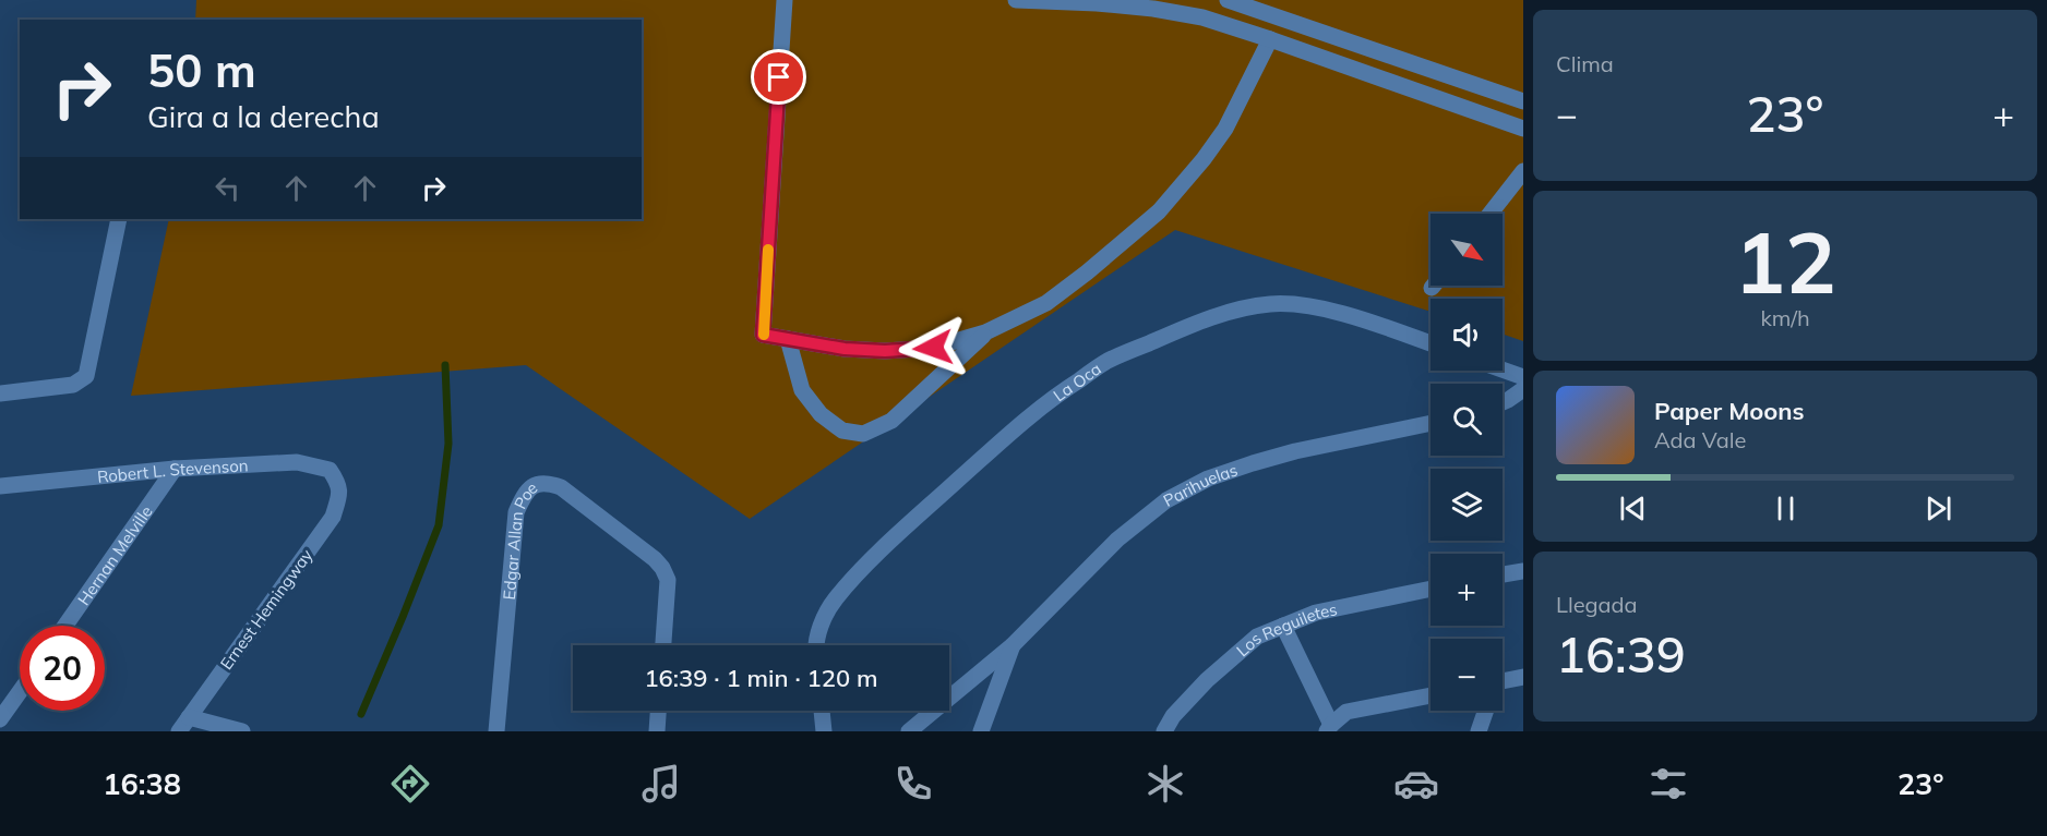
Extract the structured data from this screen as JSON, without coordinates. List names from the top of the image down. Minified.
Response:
{"streets":{"street":["La Oca","Robert L. Stevenson","Parihuelas","Edgar Allan Poe","Hernan Melville","Ernest Hemingway","Los Reguiletes"]},"crossings":[["Robert L. Stevenson","Hernan Melville"],["Robert L. Stevenson","Ernest Hemingway"]],"north":"bottom right","page":{"tile":["Clima",["12","km/h"],["Llegada","16:39"]],"turn":["50 m","Gira a la derecha"],"heat":["−","23°","+"],"map_buttons":["+","−"],"song":["Paper Moons","Ada Vale"],"limit":"20","trip":"16:39 · 1 min · 120 m","tabs":["16:38","23°"]}}
